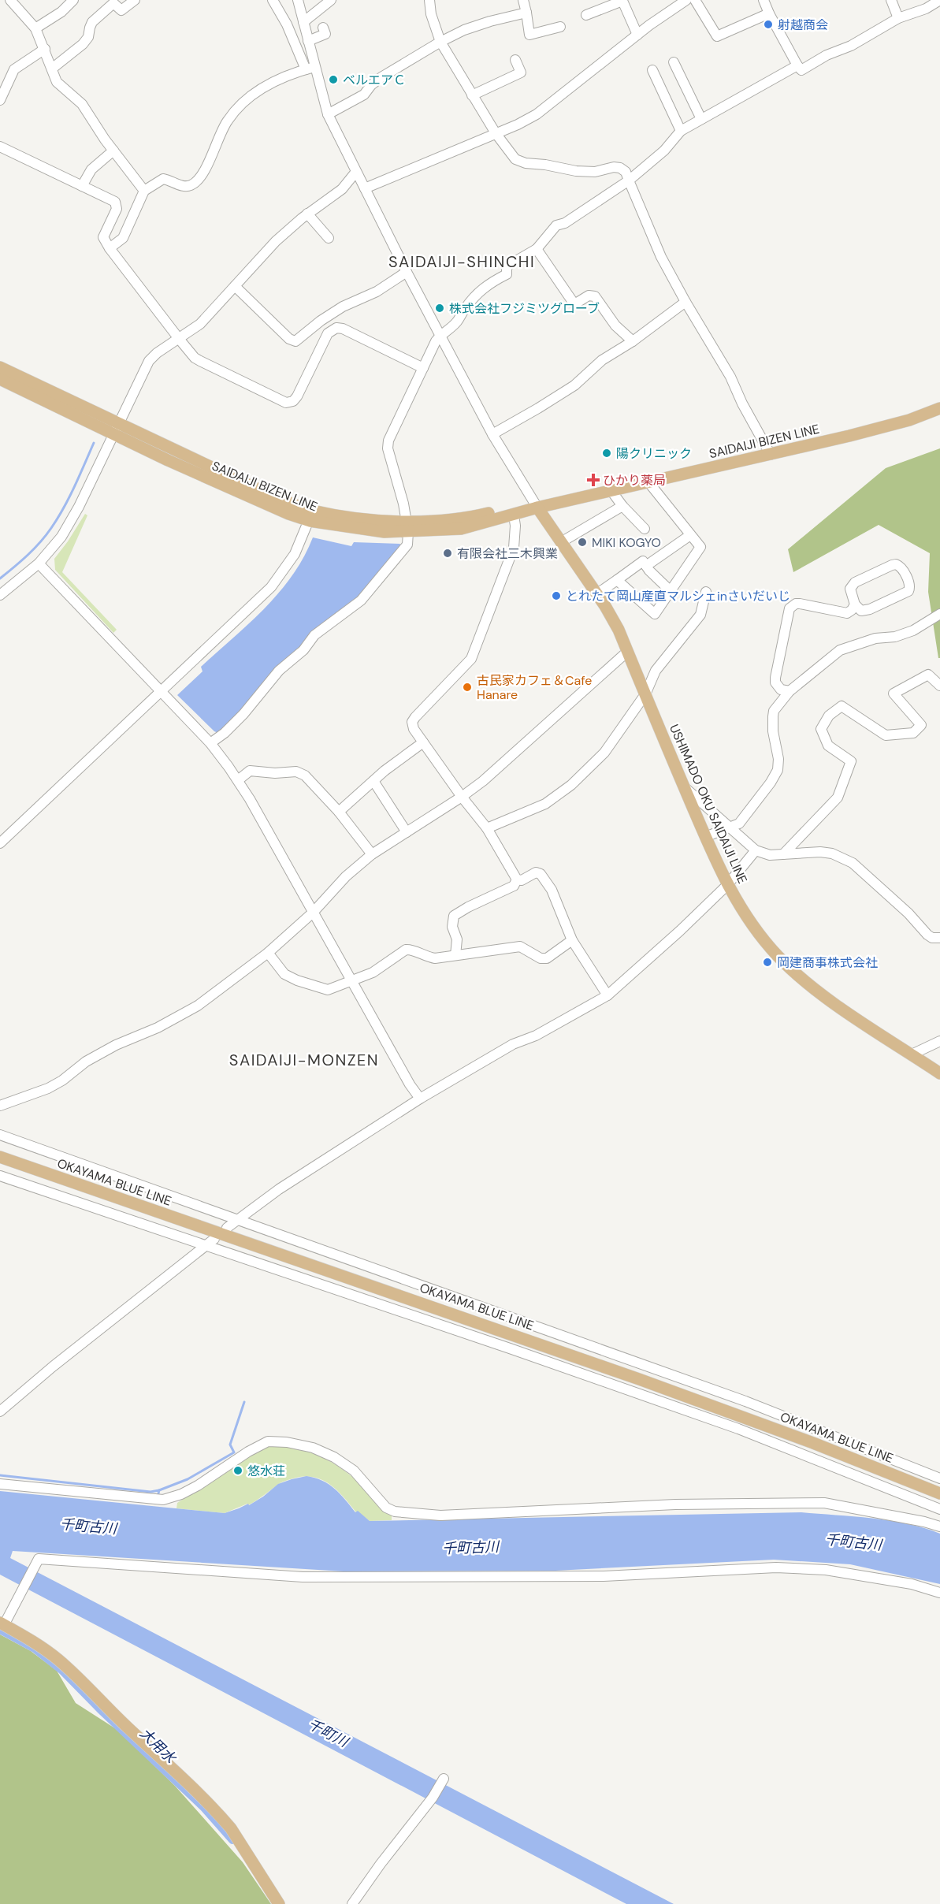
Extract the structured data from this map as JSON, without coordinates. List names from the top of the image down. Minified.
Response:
{"streets":{"main road":["SAIDAIJI BIZEN LINE","USHIMADO OKU SAIDAIJI LINE","OKAYAMA BLUE LINE"]},"crossings":[["SAIDAIJI BIZEN LINE","USHIMADO OKU SAIDAIJI LINE"]],"districts":["SAIDAIJI-SHINCHI","SAIDAIJI-MONZEN"],"water":["千町古川","千町川","大用水"],"places":{"other":["射越商会","ベルエアＣ","株式会社フジミツグローブ","陽クリニック","MIKI KOGYO","有限会社三木興業","とれたて岡山産直マルシェinさいだいじ","古民家カフェ＆Cafe Hanare","岡建商事株式会社","悠水荘"],"health":["ひかり薬局"]}}
